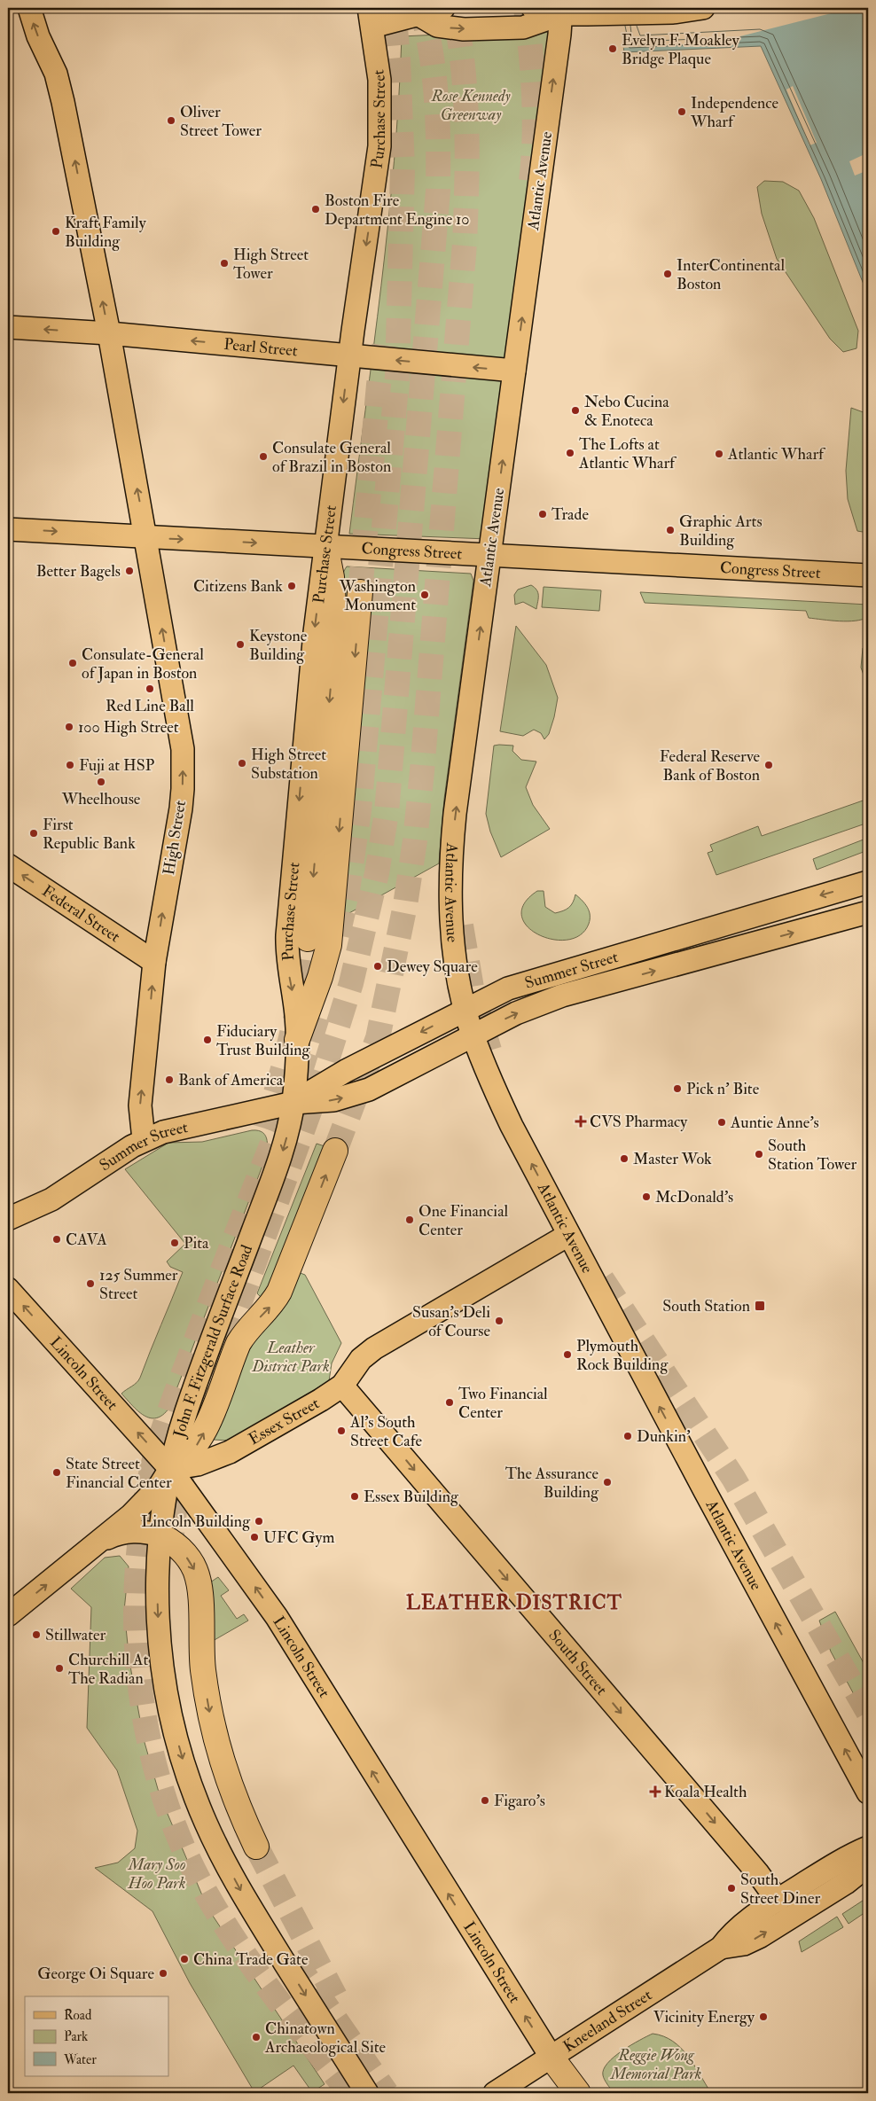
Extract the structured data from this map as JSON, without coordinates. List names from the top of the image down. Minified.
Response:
{"streets":{"main road":["Purchase Street","Atlantic Avenue","Pearl Street","Congress Street","High Street","Federal Street","Summer Street","John F. Fitzgerald Surface Road","Lincoln Street","Essex Street","South Street","Kneeland Street"]},"crossings":[["Purchase Street","Pearl Street"],["Purchase Street","Congress Street"],["Purchase Street","Summer Street"],["Purchase Street","John F. Fitzgerald Surface Road"],["Atlantic Avenue","Pearl Street"],["Atlantic Avenue","Congress Street"],["Atlantic Avenue","Summer Street"],["Atlantic Avenue","Essex Street"],["Pearl Street","High Street"],["Congress Street","High Street"],["High Street","Federal Street"],["High Street","Summer Street"],["Summer Street","John F. Fitzgerald Surface Road"],["John F. Fitzgerald Surface Road","Lincoln Street"],["John F. Fitzgerald Surface Road","Essex Street"],["Lincoln Street","Essex Street"],["Lincoln Street","Kneeland Street"],["Essex Street","South Street"],["South Street","Kneeland Street"]],"one_way":["Purchase Street","Atlantic Avenue","Pearl Street","Congress Street","High Street","Federal Street","John F. Fitzgerald Surface Road","Lincoln Street","South Street"],"districts":["LEATHER DISTRICT"],"parks":["Rose Kennedy Greenway","Leather District Park","Mary Soo Hoo Park","Reggie Wong Memorial Park"],"places":{"other":["Evelyn F. Moakley Bridge Plaque","Independence Wharf","Oliver Street Tower","Boston Fire Department Engine 10","Kraft Family Building","High Street Tower","InterContinental Boston","Nebo Cucina & Enoteca","The Lofts at Atlantic Wharf","Atlantic Wharf","Consulate General of Brazil in Boston","Trade","Graphic Arts Building","Better Bagels","Citizens Bank","Washington Monument","Keystone Building","Consulate-General of Japan in Boston","Red Line Ball","100 High Street","High Street Substation","Fuji at HSP","Federal Reserve Bank of Boston","Wheelhouse","First Republic Bank","Dewey Square","Fiduciary Trust Building","Bank of America","Pick n’ Bite","Auntie Anne's","South Station Tower","Master Wok","McDonald's","One Financial Center","CAVA","Pita","125 Summer Street","Susan's Deli of Course","Plymouth Rock Building","Two Financial Center","Al's South Street Cafe","Dunkin'","State Street Financial Center","The Assurance Building","Essex Building","Lincoln Building","UFC Gym","Stillwater","Churchill At The Radian","Figaro's","South Street Diner","China Trade Gate","George Oi Square","Vicinity Energy","Chinatown Archaeological Site"],"health":["CVS Pharmacy","Koala Health"],"transit":["South Station"]},"legend":["Road","Park","Water"]}
